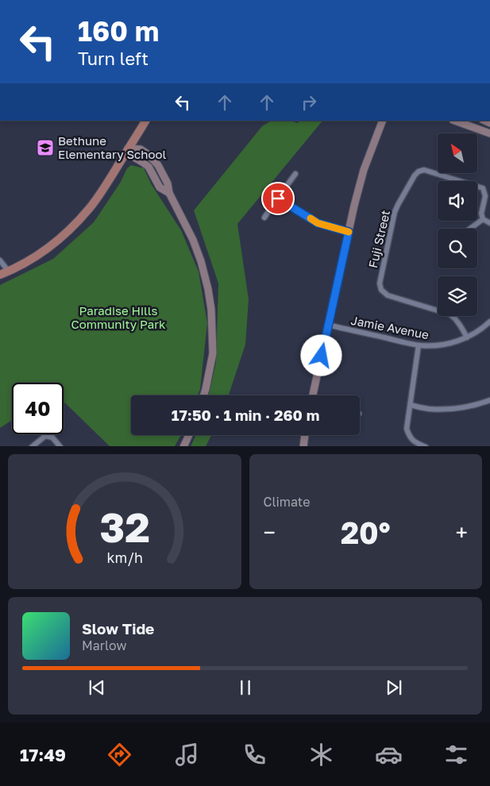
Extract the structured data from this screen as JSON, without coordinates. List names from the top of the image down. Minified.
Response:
{"streets":{"street":["Fuji Street","Jamie Avenue"]},"crossings":[["Fuji Street","Jamie Avenue"]],"parks":["Paradise Hills Community Park"],"places":{"school or university":["Bethune Elementary School"]},"north":"top left","page":{"turn":["160 m","Turn left"],"limit":"40","trip":"17:50 · 1 min · 260 m","tile":"Climate","heat":["−","20°","+"],"song":["Slow Tide","Marlow"],"tabs":"17:49","gauge":["32","km/h"]}}
